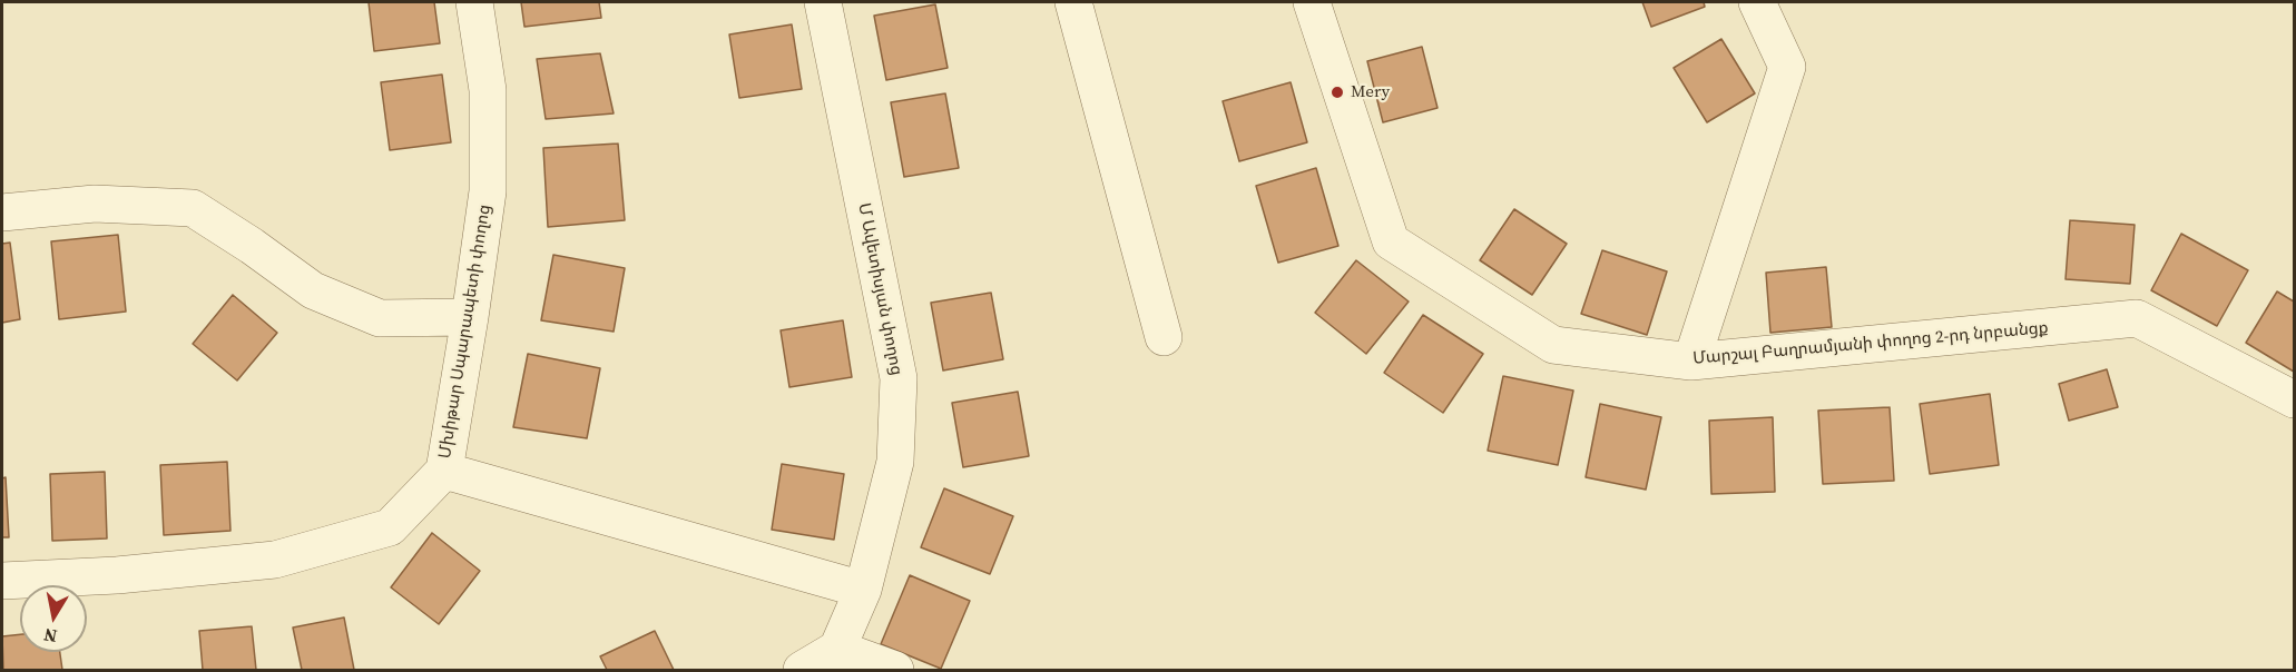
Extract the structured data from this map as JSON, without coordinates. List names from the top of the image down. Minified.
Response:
{"streets":{"street":["Մ Ավետիսյան փողոց","Մխիթար Սպարապետի փողոց","Մարշալ Բաղրամյանի փողոց 2-րդ նրբանցք"]},"places":["Mery"],"north":"bottom"}
